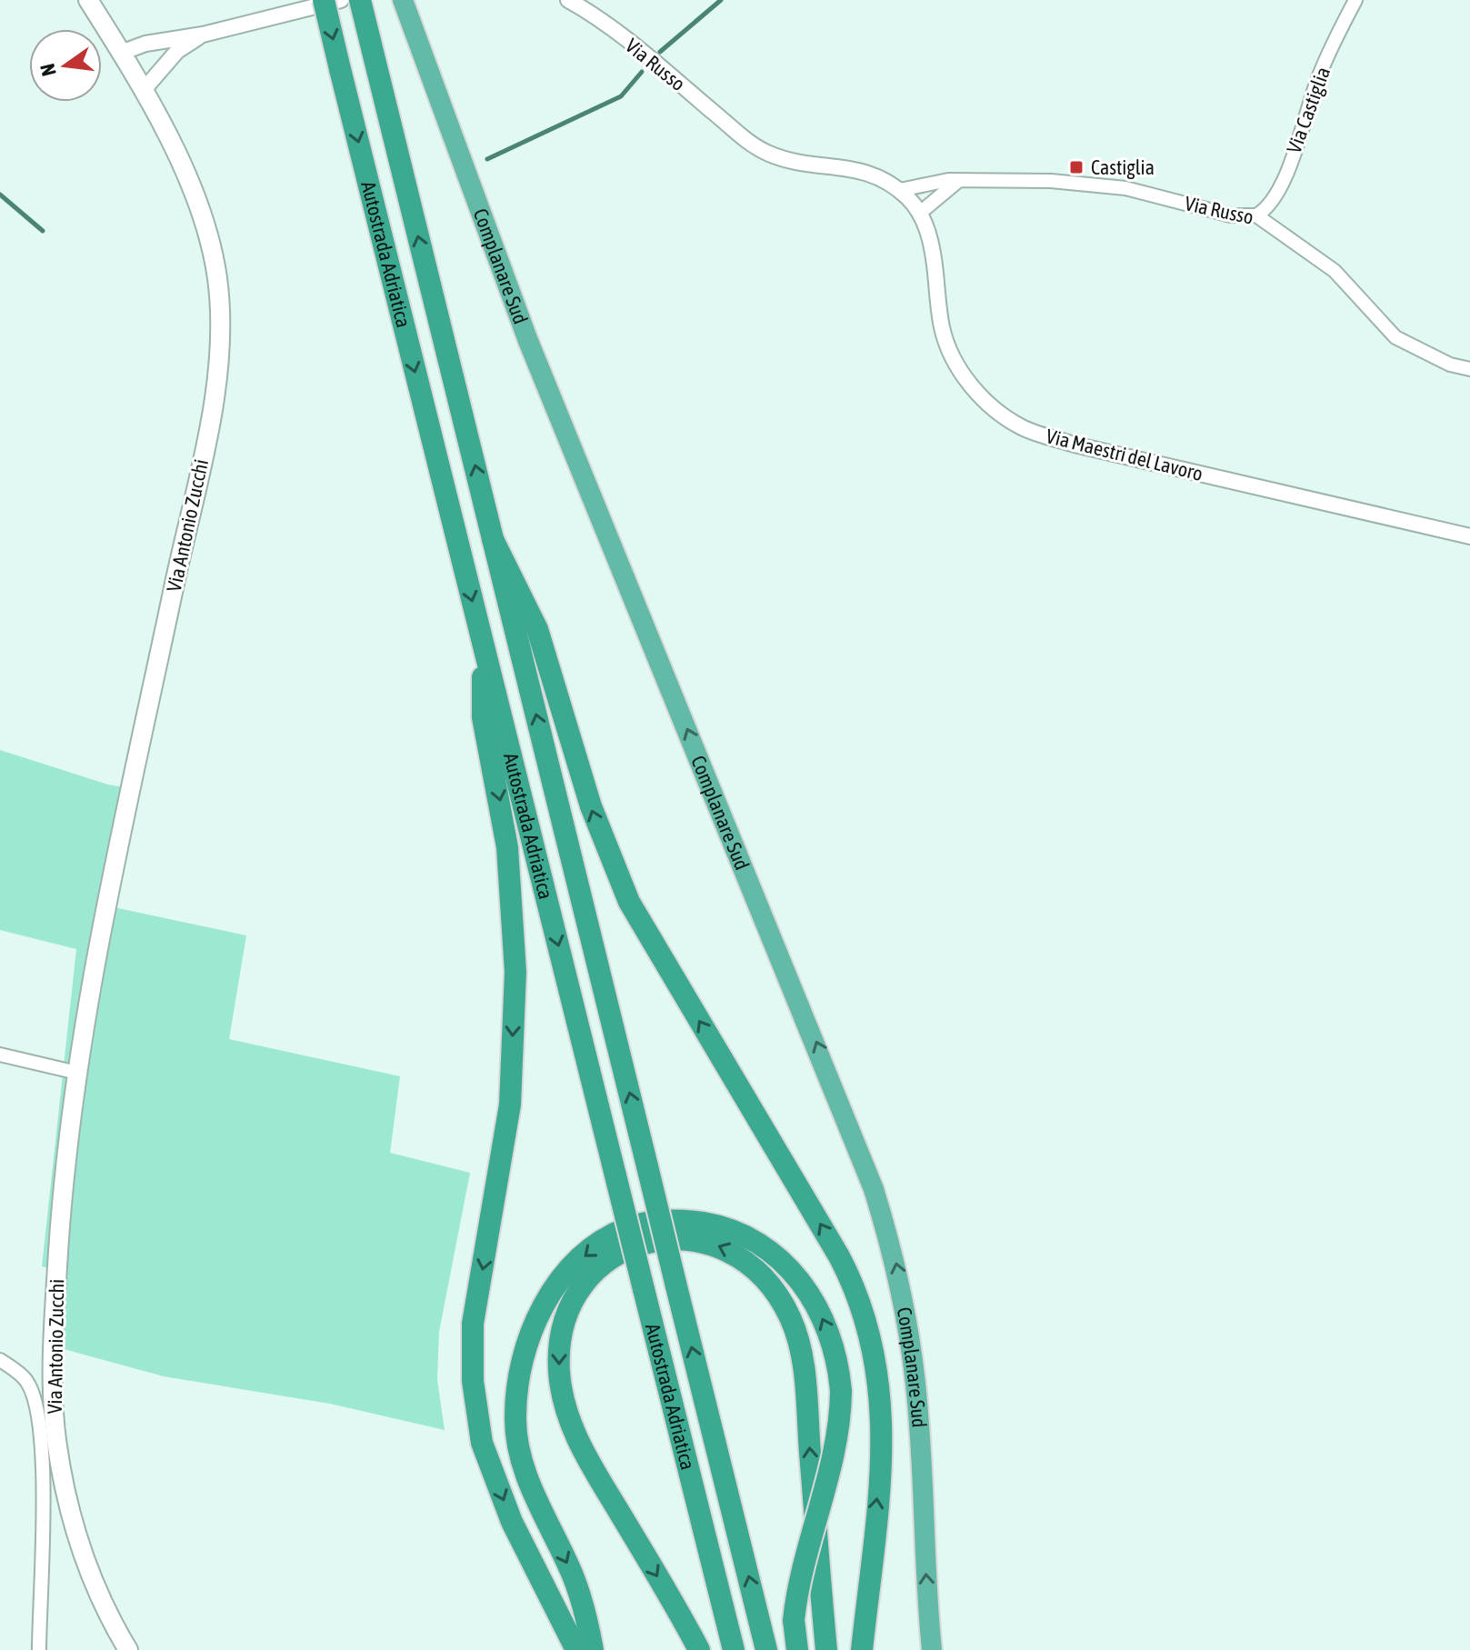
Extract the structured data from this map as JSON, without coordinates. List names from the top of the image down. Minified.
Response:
{"streets":{"highway":["Autostrada Adriatica","Complanare Sud"],"main road":["Via Antonio Zucchi"],"street":["Via Russo","Via Castiglia","Via Maestri del Lavoro"]},"crossings":[["Via Russo","Via Castiglia"],["Via Russo","Via Maestri del Lavoro"]],"places":{"transit":["Castiglia"]},"north":"left"}
